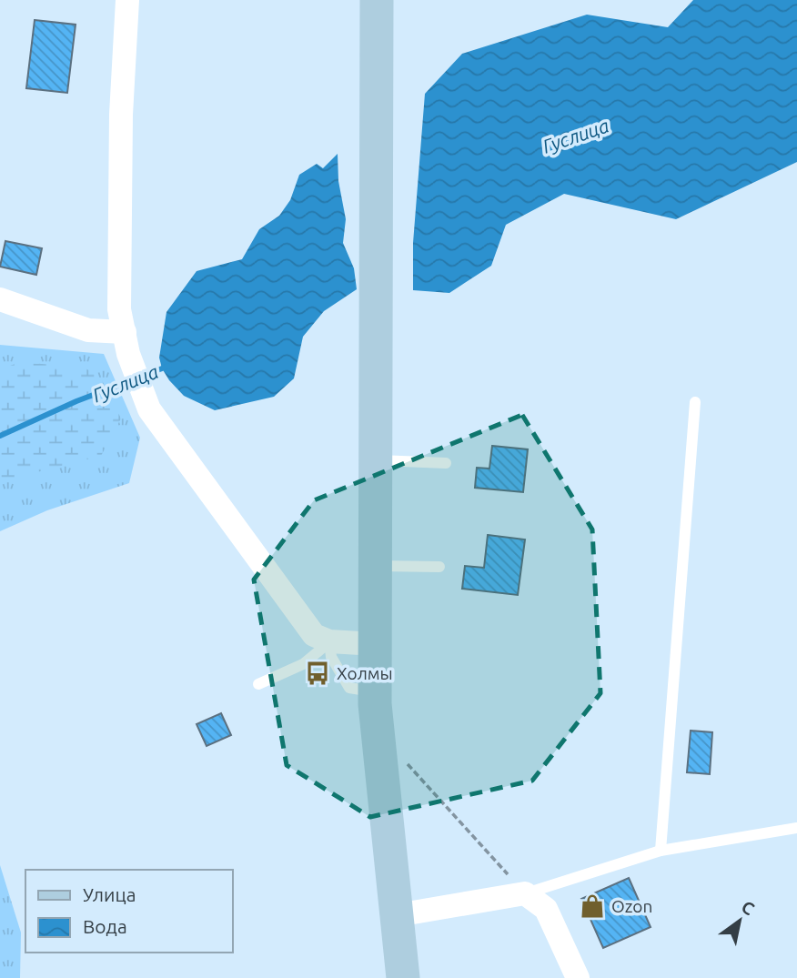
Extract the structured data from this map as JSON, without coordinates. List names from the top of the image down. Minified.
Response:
{"water":["Гуслица"],"places":{"bus stop":["Холмы"],"shop":["Ozon"]},"legend":["Улица","Вода"],"north":"top right"}
